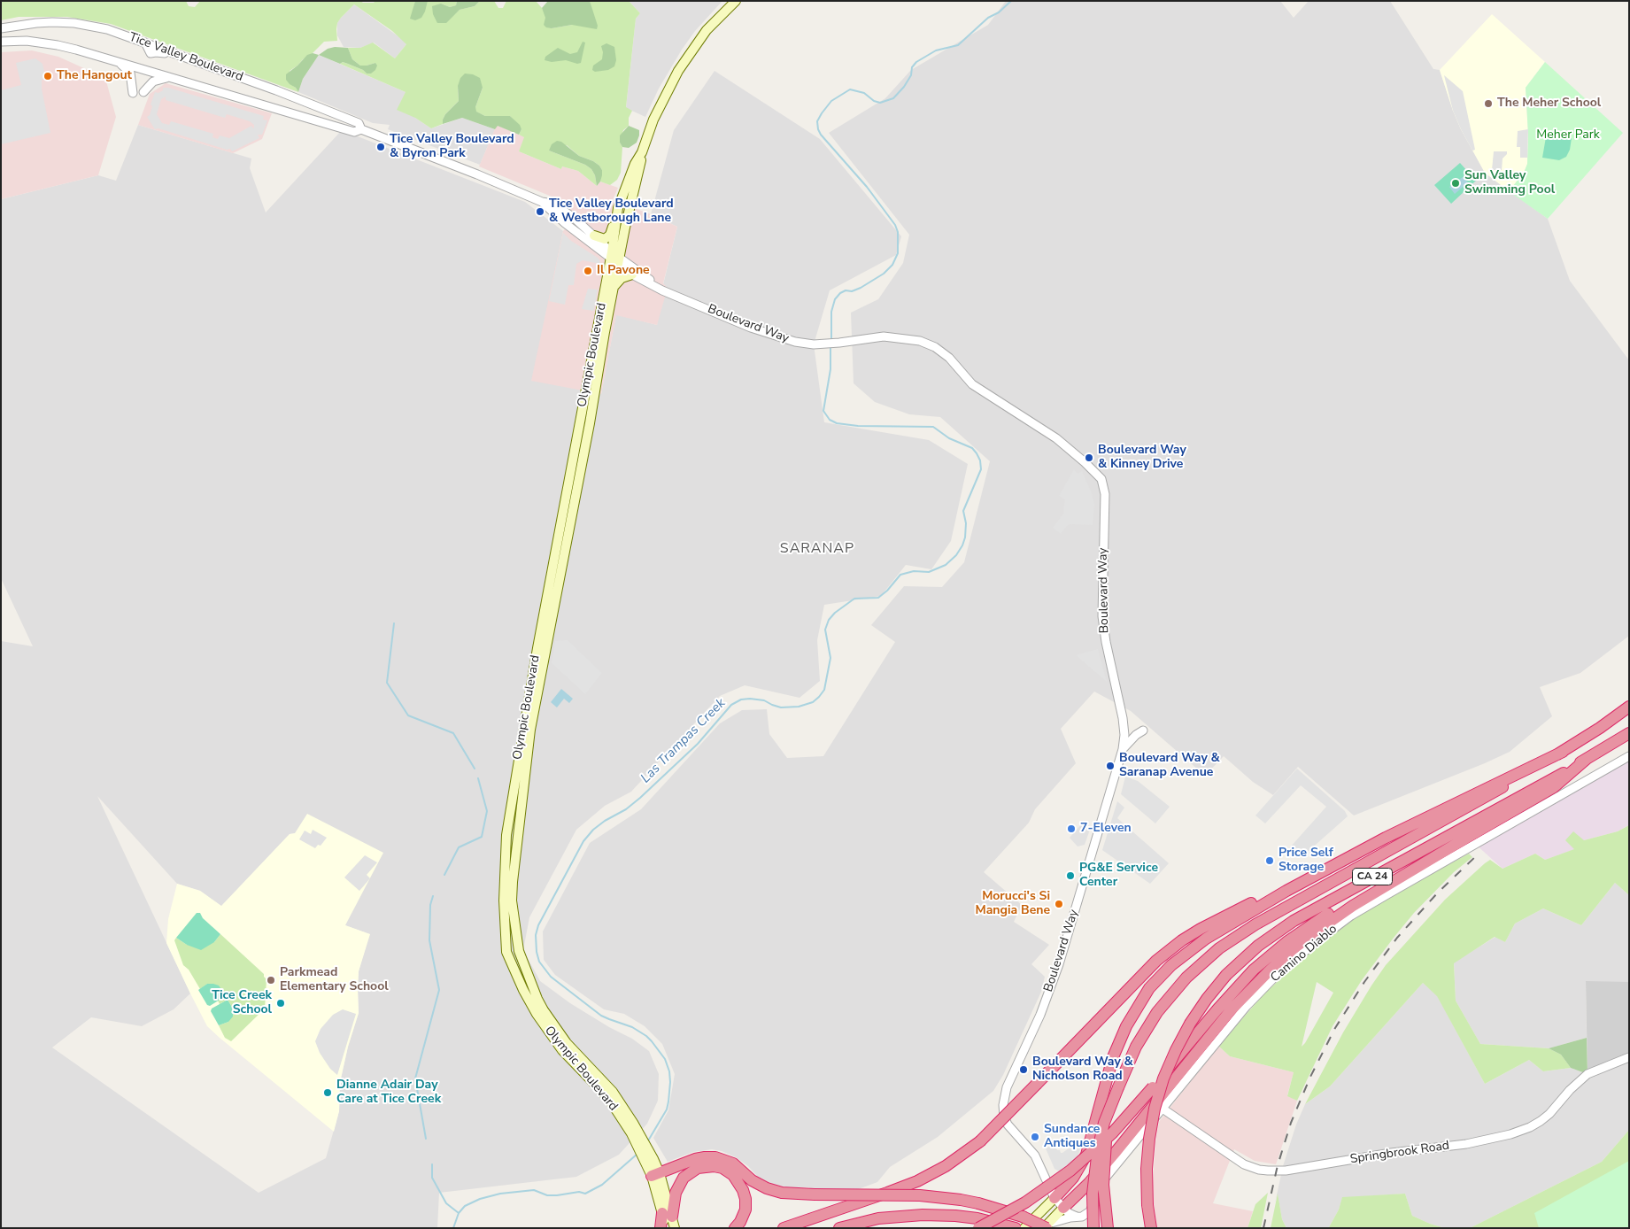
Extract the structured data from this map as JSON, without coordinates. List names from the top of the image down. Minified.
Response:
{"streets":{"highway":["CA 24"],"main road":["Olympic Boulevard"],"street":["Tice Valley Boulevard","Boulevard Way","Camino Diablo","Springbrook Road"]},"crossings":[["Tice Valley Boulevard","Boulevard Way"],["Tice Valley Boulevard","Olympic Boulevard"],["Boulevard Way","Olympic Boulevard"],["Camino Diablo","Springbrook Road"]],"districts":["SARANAP"],"water":["Las Trampas Creek"],"parks":["Meher Park"],"places":["The Hangout","The Meher School","Tice Valley Boulevard & Byron Park","Sun Valley Swimming Pool","Tice Valley Boulevard & Westborough Lane","Il Pavone","Boulevard Way & Kinney Drive","Boulevard Way & Saranap Avenue","7-Eleven","Price Self Storage","PG&E Service Center","Morucci's Si Mangia Bene","Parkmead Elementary School","Tice Creek School","Boulevard Way & Nicholson Road","Dianne Adair Day Care at Tice Creek","Sundance Antiques"]}
